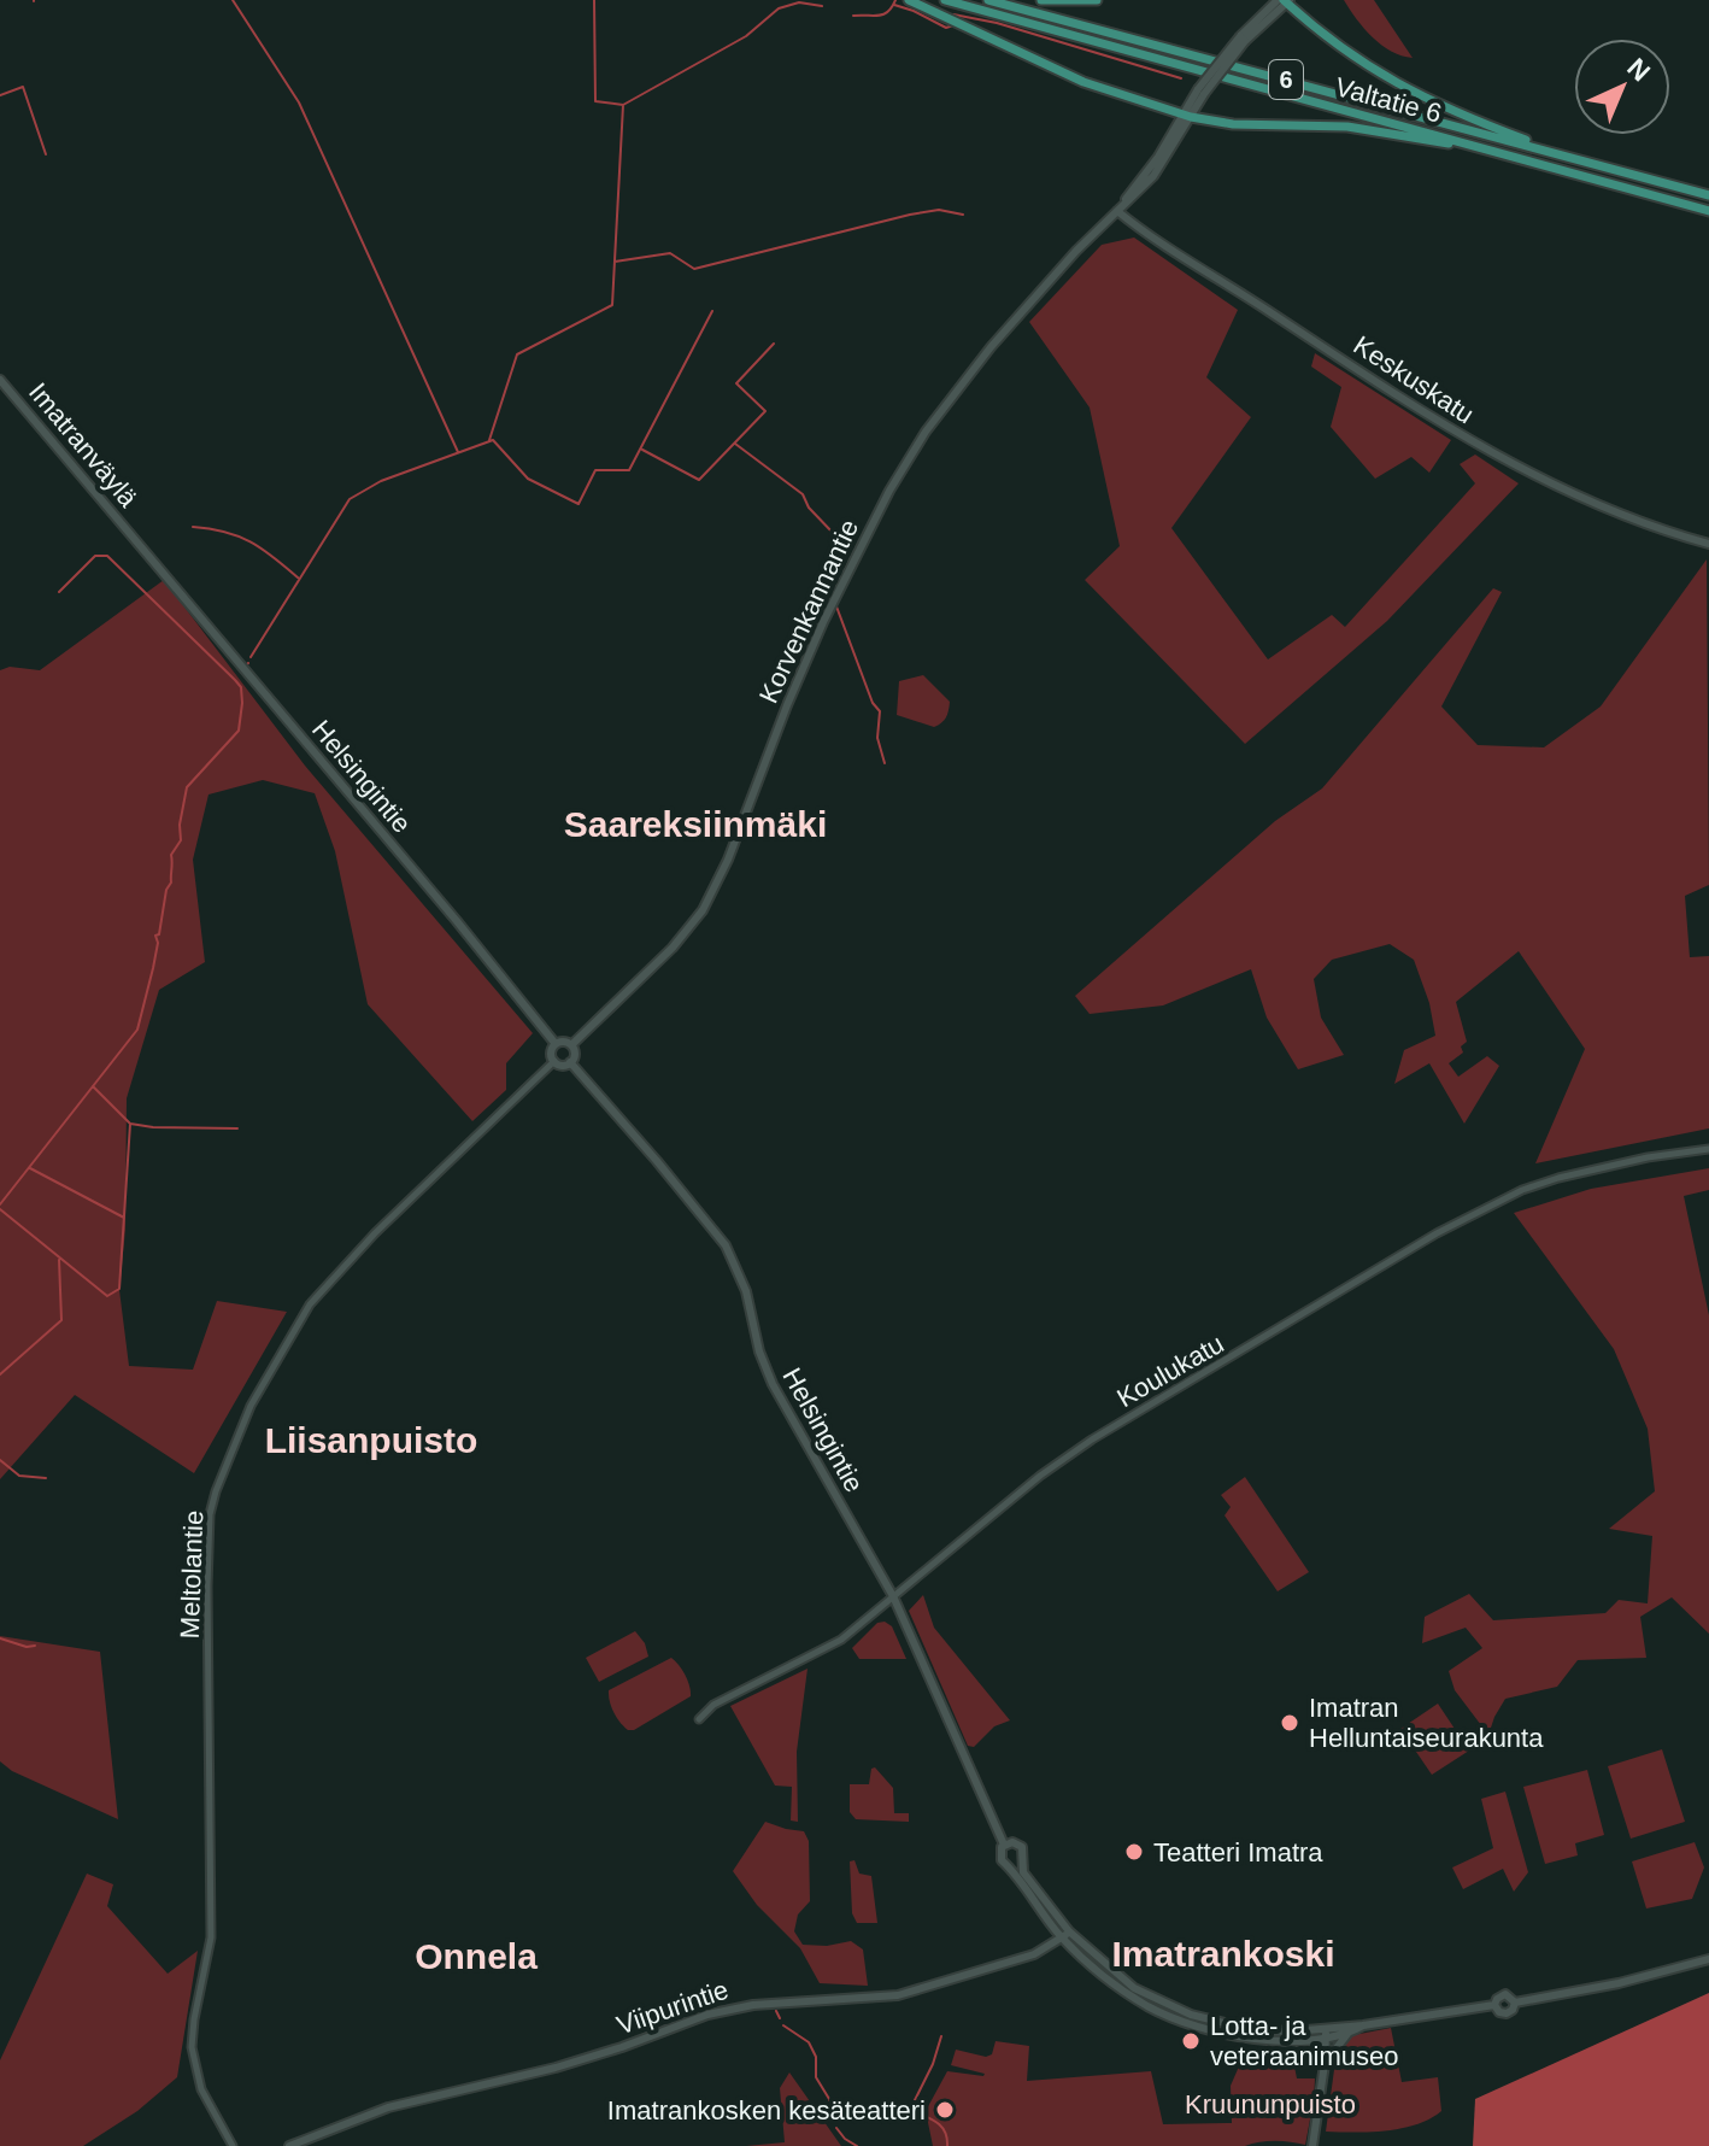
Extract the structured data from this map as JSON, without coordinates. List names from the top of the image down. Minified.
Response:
{"streets":{"highway":["6","Valtatie 6"],"main road":["Keskuskatu","Imatranväylä","Korvenkannantie","Helsingintie","Viipurintie"],"street":["Koulukatu","Meltolantie"]},"crossings":[["Keskuskatu","Korvenkannantie"],["Imatranväylä","Helsingintie"],["Korvenkannantie","Helsingintie"],["Korvenkannantie","Meltolantie"],["Helsingintie","Koulukatu"],["Helsingintie","Meltolantie"]],"districts":["Saareksiinmäki","Liisanpuisto","Imatrankoski","Onnela"],"parks":["Kruununpuisto"],"places":["Imatran Helluntaiseurakunta","Teatteri Imatra","Lotta- ja veteraanimuseo","Imatrankosken kesäteatteri"],"north":"top right"}
